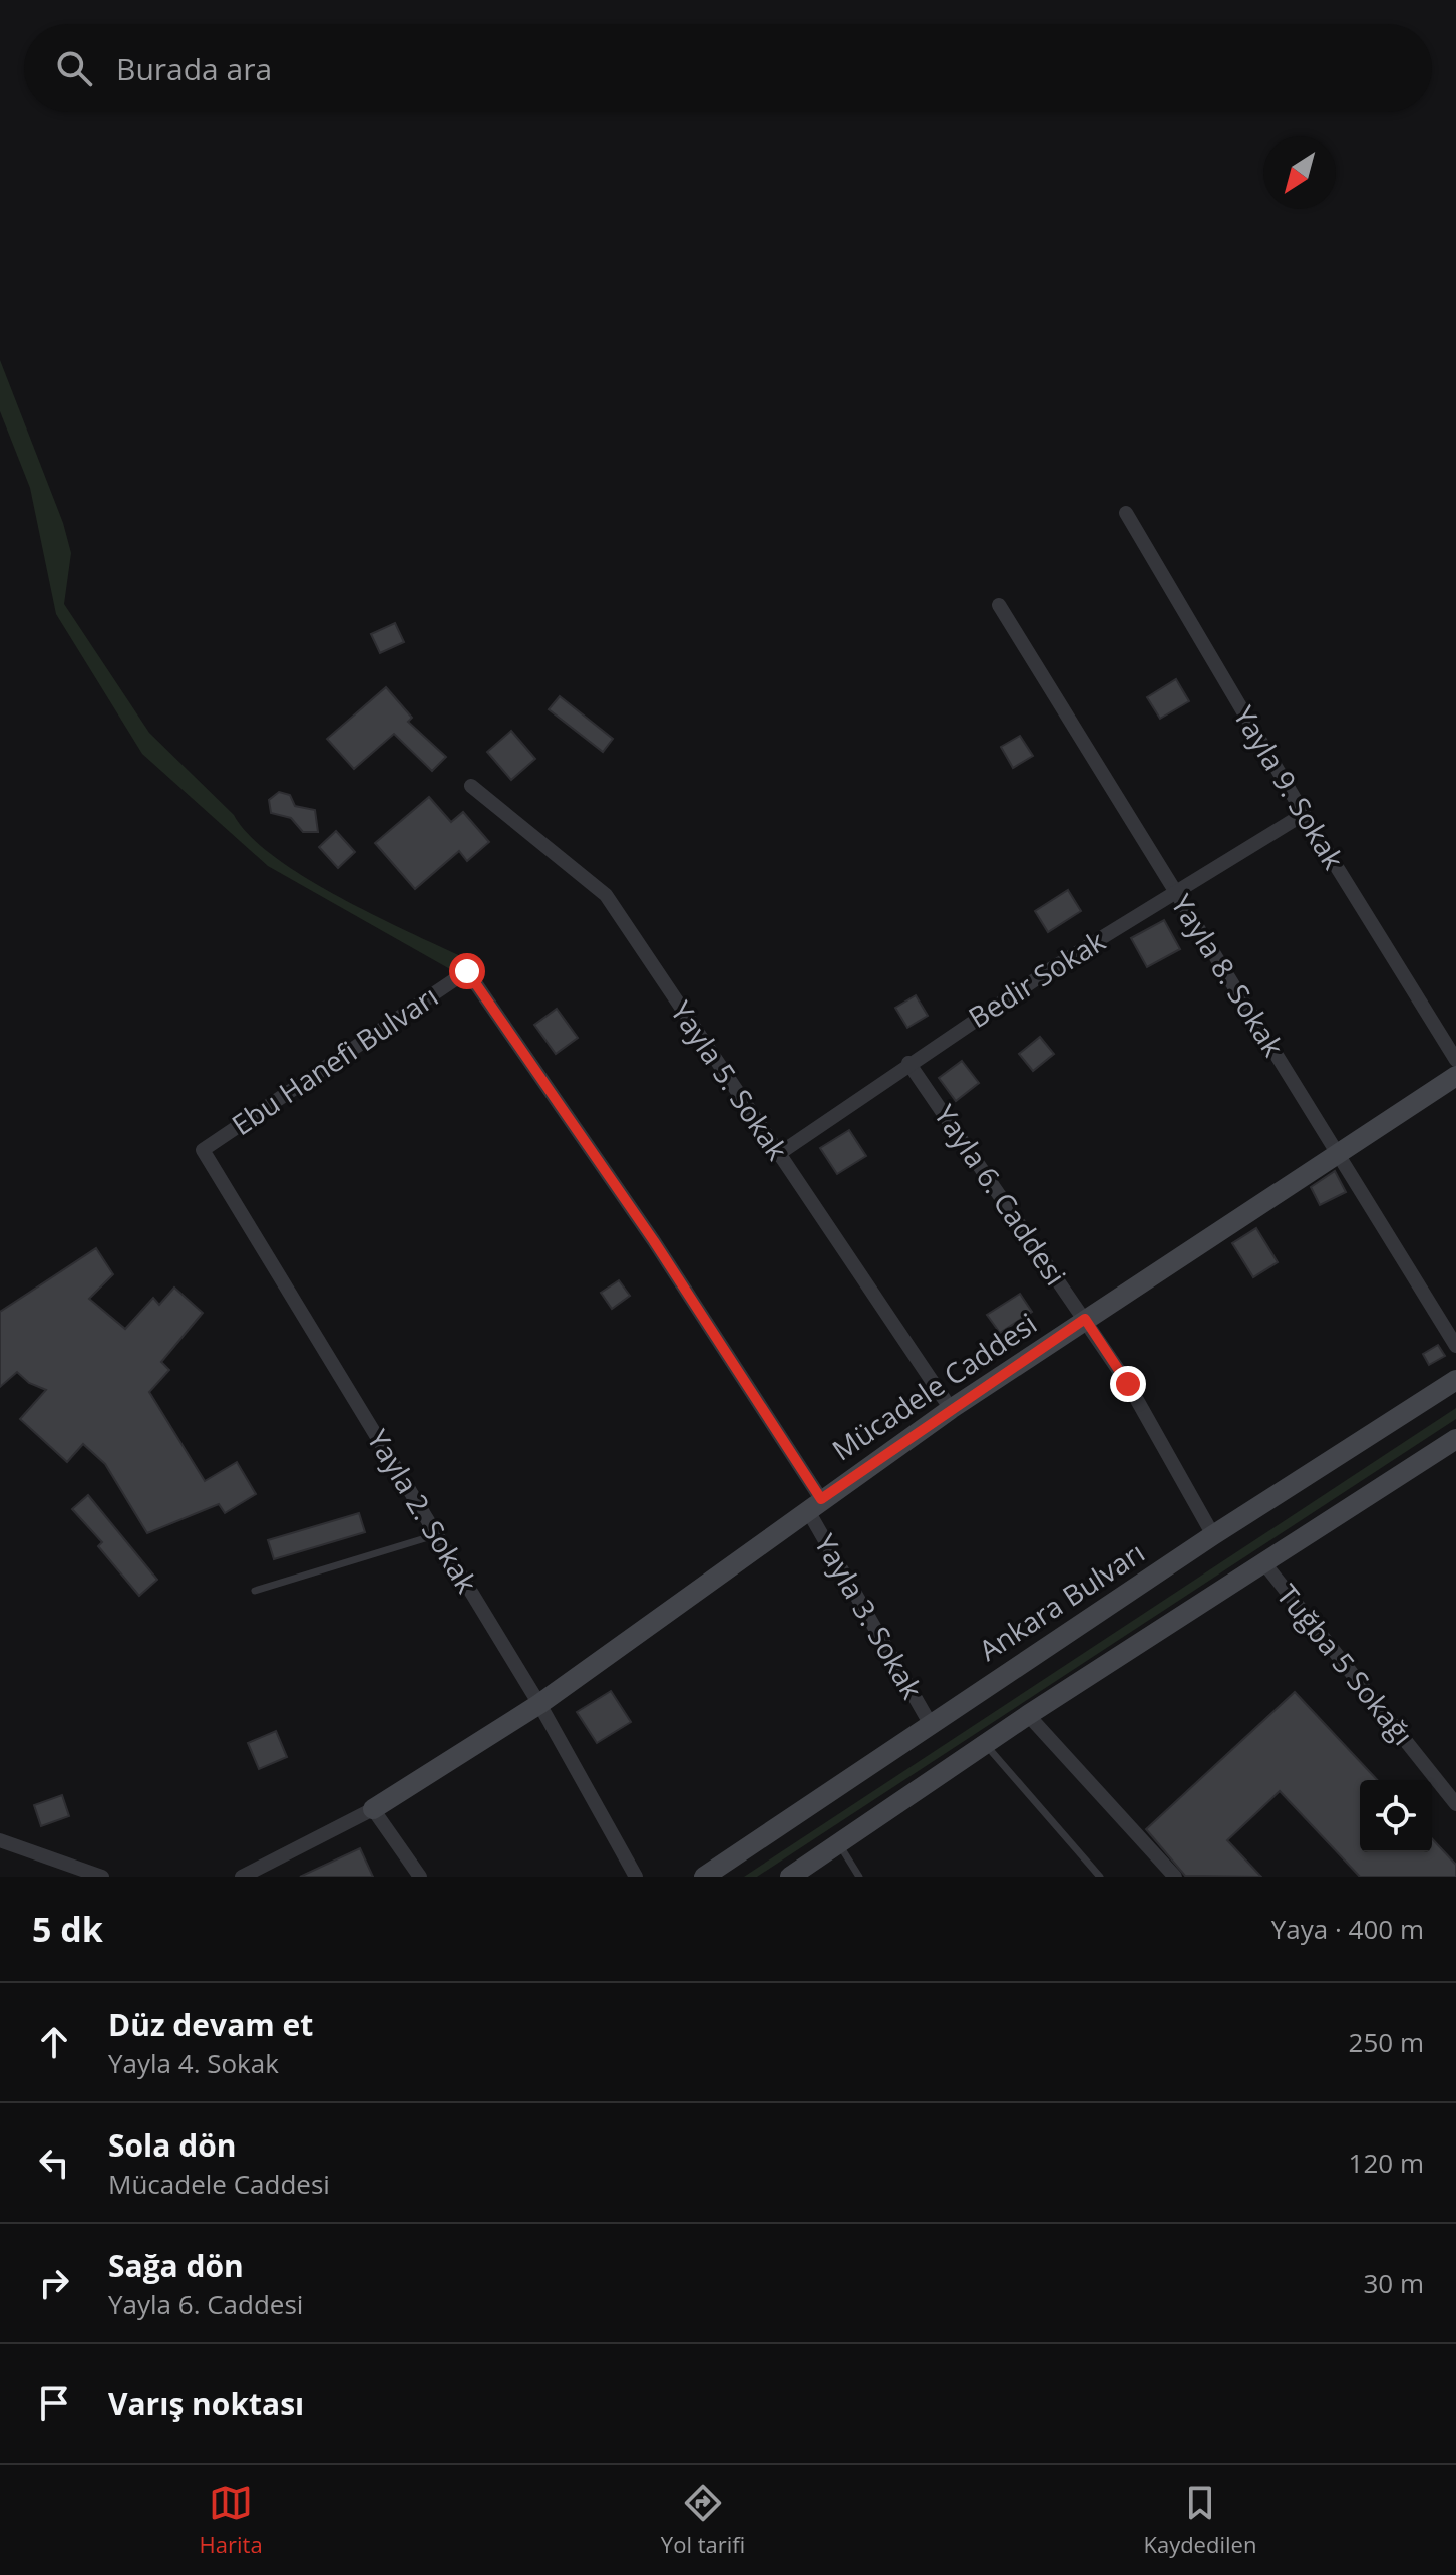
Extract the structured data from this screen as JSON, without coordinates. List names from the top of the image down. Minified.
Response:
{"streets":{"main road":["Mücadele Caddesi","Ankara Bulvarı"],"street":["Yayla 9. Sokak","Yayla 8. Sokak","Bedir Sokak","Ebu Hanefi Bulvarı","Yayla 5. Sokak","Yayla 6. Caddesi","Yayla 2. Sokak","Yayla 3. Sokak","Tuğba 5 Sokağı"]},"crossings":[["Yayla 9. Sokak","Bedir Sokak"],["Yayla 8. Sokak","Bedir Sokak"],["Yayla 8. Sokak","Mücadele Caddesi"],["Bedir Sokak","Yayla 5. Sokak"],["Bedir Sokak","Yayla 6. Caddesi"],["Ebu Hanefi Bulvarı","Yayla 2. Sokak"],["Ebu Hanefi Bulvarı","Yayla 3. Sokak"],["Yayla 5. Sokak","Mücadele Caddesi"],["Yayla 6. Caddesi","Mücadele Caddesi"],["Yayla 6. Caddesi","Ankara Bulvarı"],["Mücadele Caddesi","Yayla 2. Sokak"],["Mücadele Caddesi","Yayla 3. Sokak"],["Ankara Bulvarı","Yayla 3. Sokak"]],"north":"bottom left","page":{"search":"Burada ara","heading":["5 dk","Yaya · 400 m"],"list":[["Düz devam et","Yayla 4. Sokak","250 m"],["Sola dön","Mücadele Caddesi","120 m"],["Sağa dön","Yayla 6. Caddesi","30 m"],"Varış noktası"],"nav":["Harita","Yol tarifi","Kaydedilen"]}}
